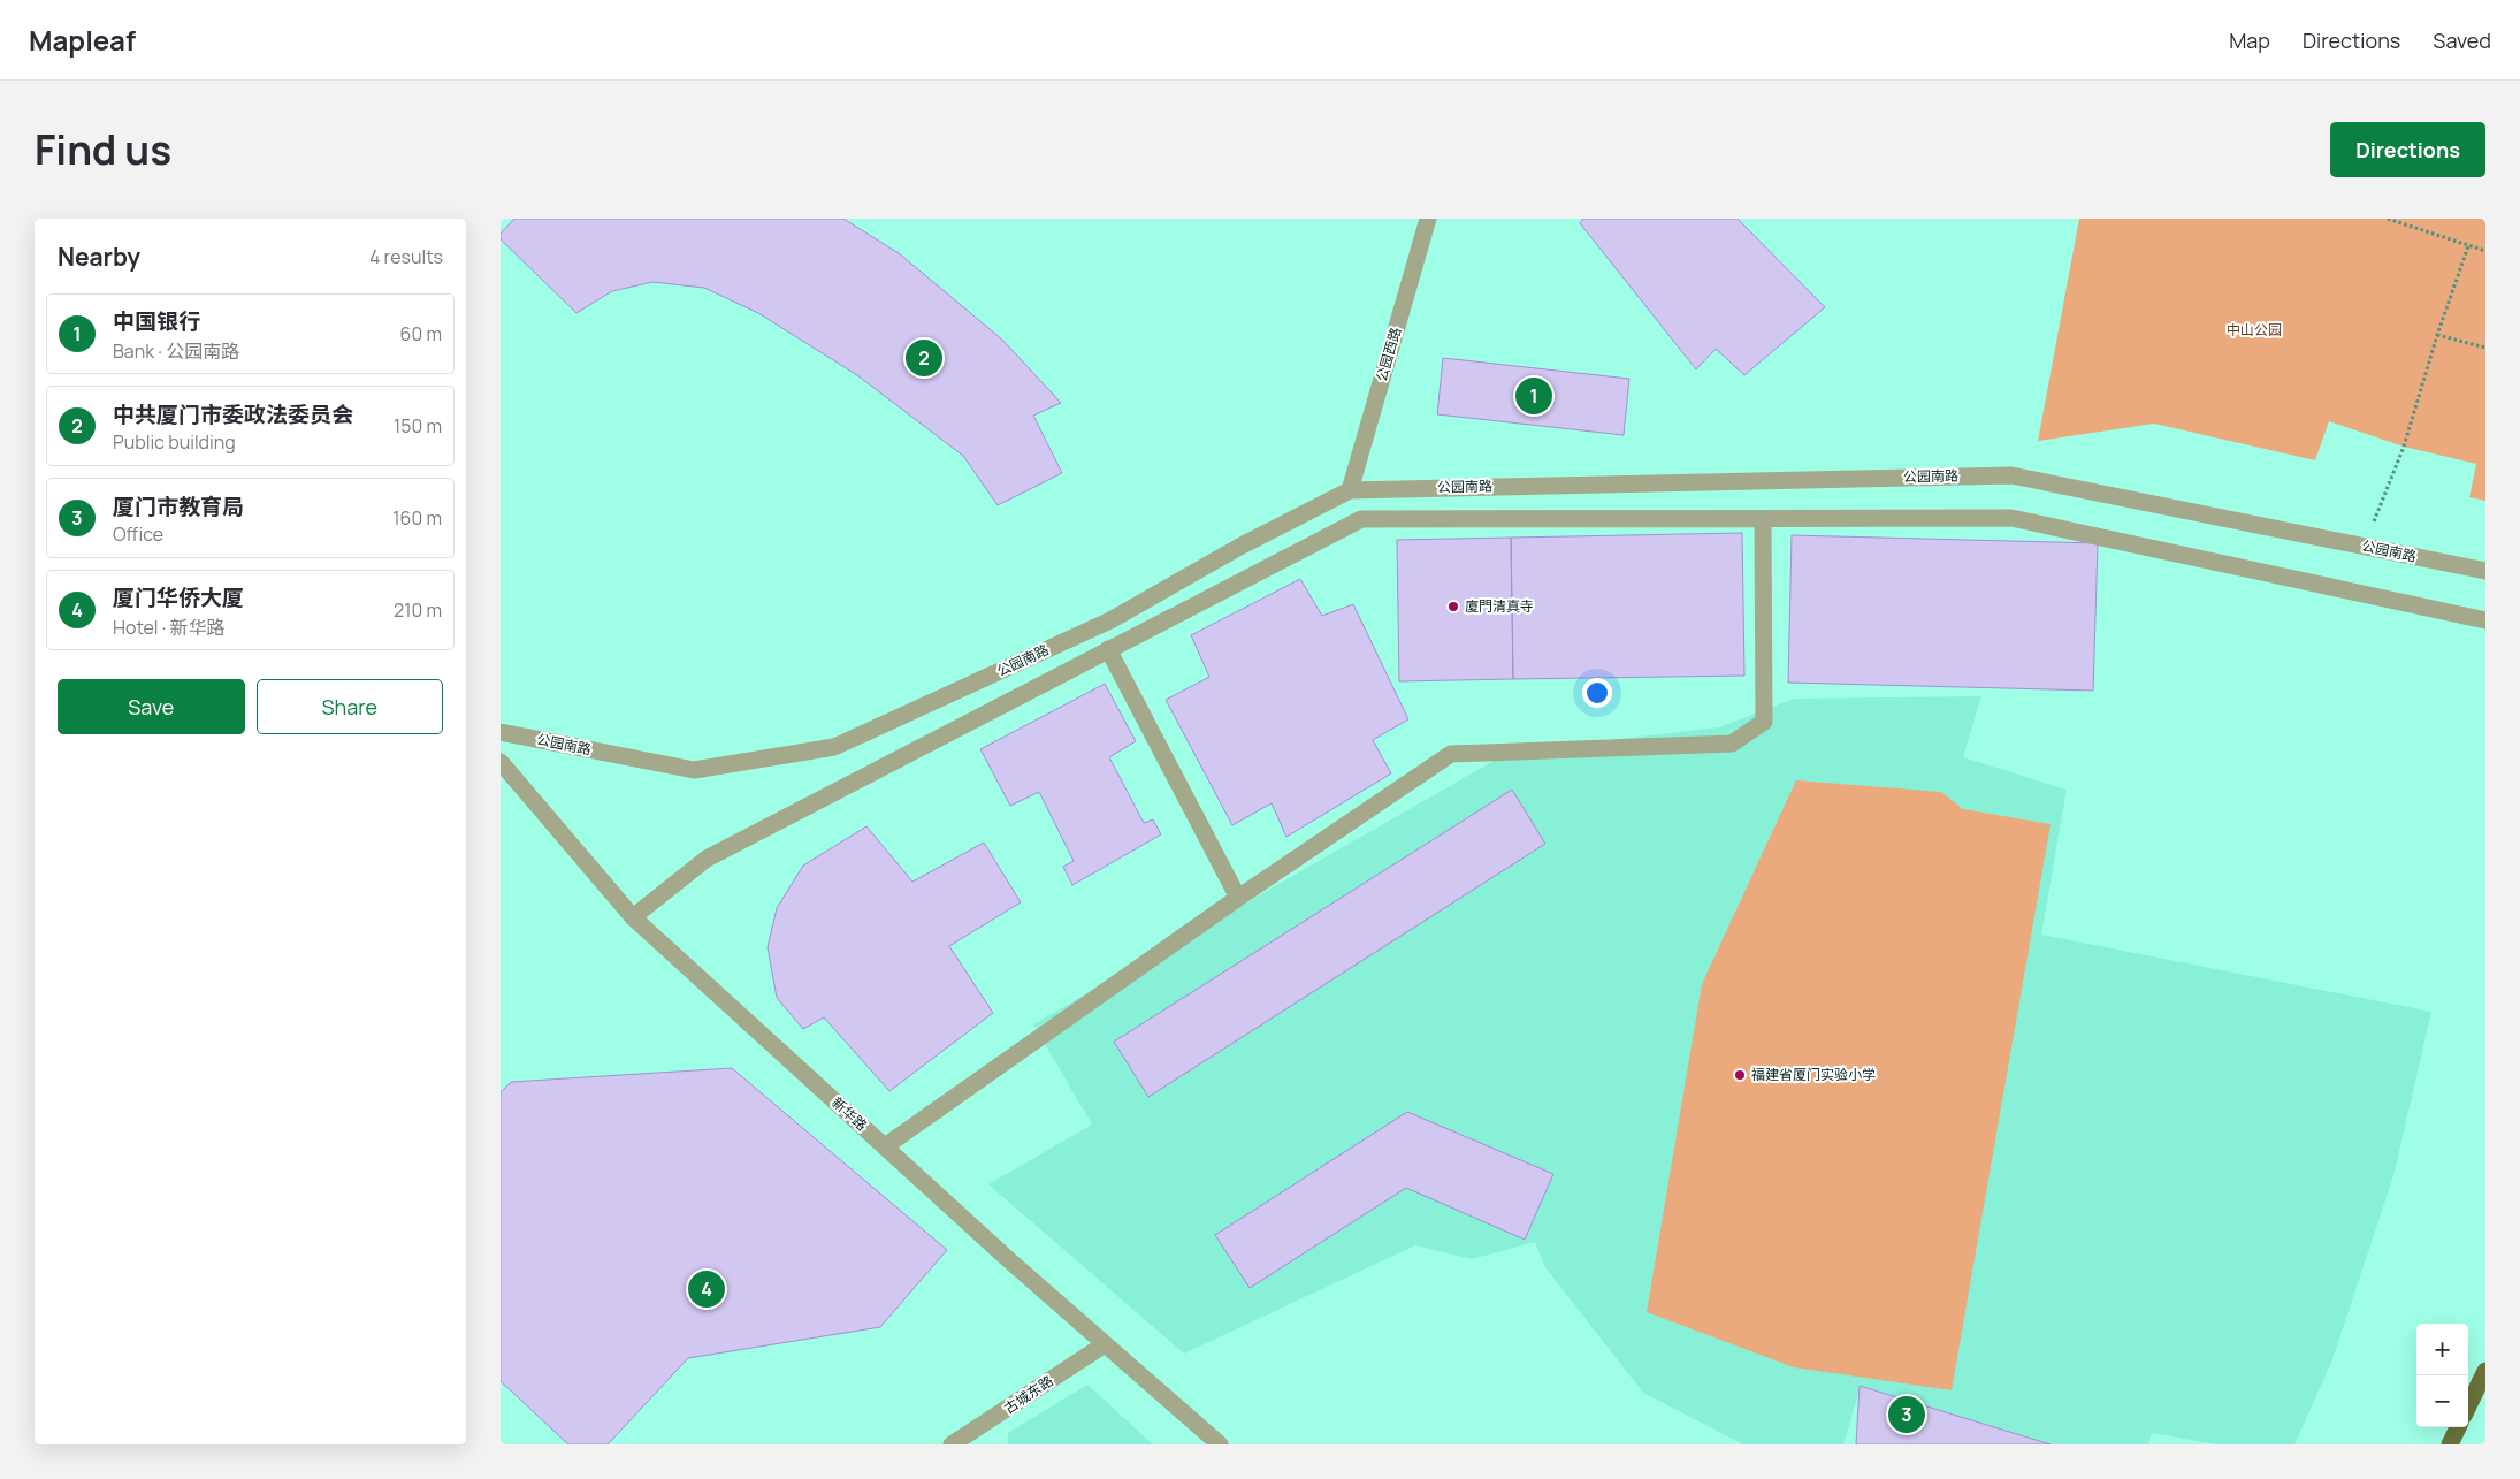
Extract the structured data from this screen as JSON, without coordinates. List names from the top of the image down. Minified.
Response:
{"streets":{"street":["公园西路","公园南路","新华路","古城东路"]},"crossings":[["公园西路","公园南路"],["公园南路","新华路"],["新华路","古城东路"]],"parks":["中山公园"],"places":["廈門清真寺","福建省厦门实验小学"],"page":{"header":"Mapleaf","nav":["Map","Directions","Saved"],"title":"Find us","buttons":["Directions",["Save","Share"]],"heading":["Nearby","4 results"],"list":[{"mark":"1","name":"中国银行","note":"Bank · 公园南路","value":"60 m"},{"mark":"2","name":"中共厦门市委政法委员会","note":"Public building","value":"150 m"},{"mark":"3","name":"厦门市教育局","note":"Office","value":"160 m"},{"mark":"4","name":"厦门华侨大厦","note":"Hotel · 新华路","value":"210 m"}],"pins":["2","1","4","3"],"map_buttons":["+","−"]}}
